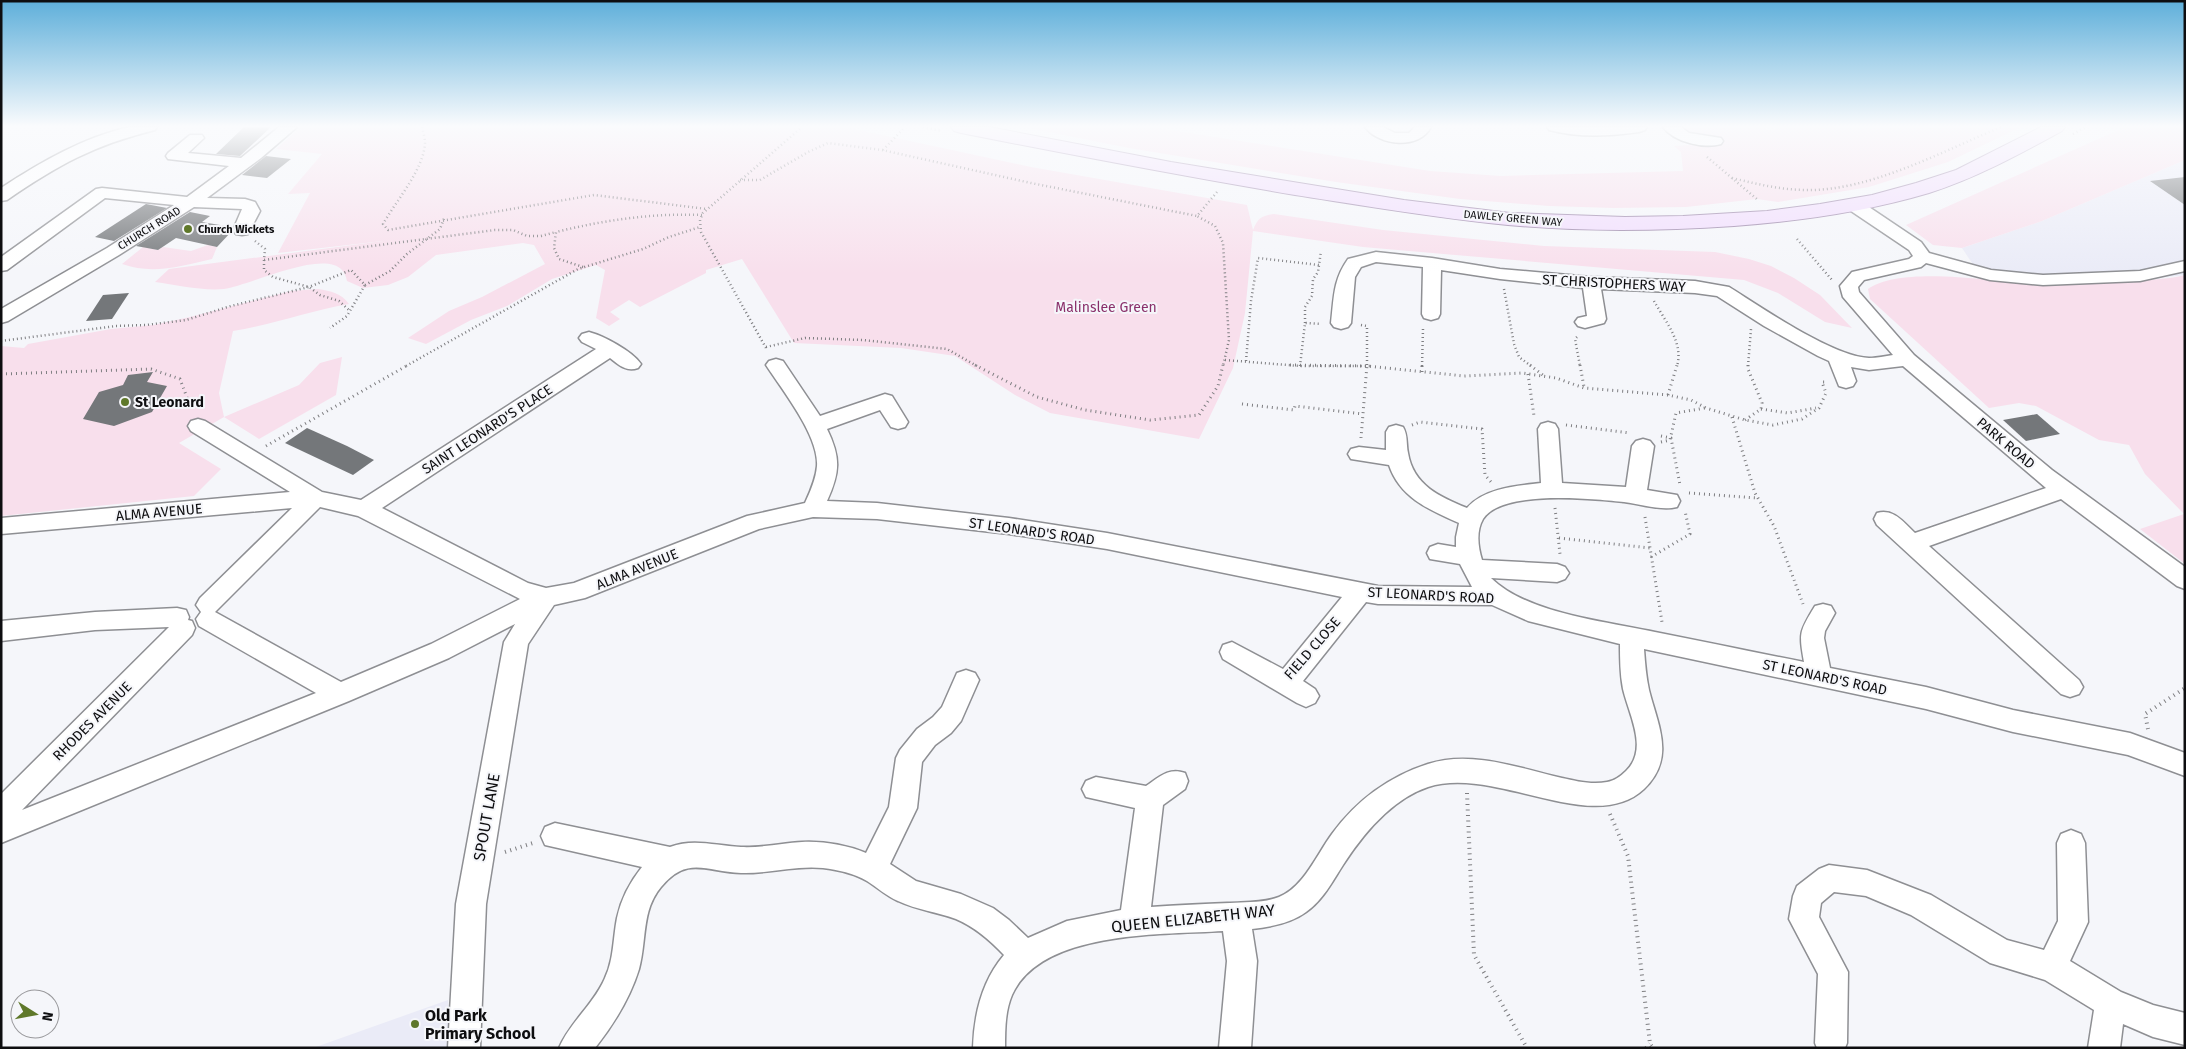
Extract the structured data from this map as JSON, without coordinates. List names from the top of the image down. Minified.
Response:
{"streets":{"main road":["DAWLEY GREEN WAY"],"street":["CHURCH ROAD","ST CHRISTOPHERS WAY","SAINT LEONARD'S PLACE","PARK ROAD","ALMA AVENUE","ST LEONARD'S ROAD","FIELD CLOSE","RHODES AVENUE","SPOUT LANE","QUEEN ELIZABETH WAY"]},"crossings":[["ST CHRISTOPHERS WAY","PARK ROAD"],["SAINT LEONARD'S PLACE","ALMA AVENUE"],["ALMA AVENUE","ST LEONARD'S ROAD"],["ALMA AVENUE","SPOUT LANE"],["ST LEONARD'S ROAD","FIELD CLOSE"],["ST LEONARD'S ROAD","QUEEN ELIZABETH WAY"]],"parks":["Malinslee Green"],"places":["Church Wickets","St Leonard","Old Park Primary School"],"north":"right"}
